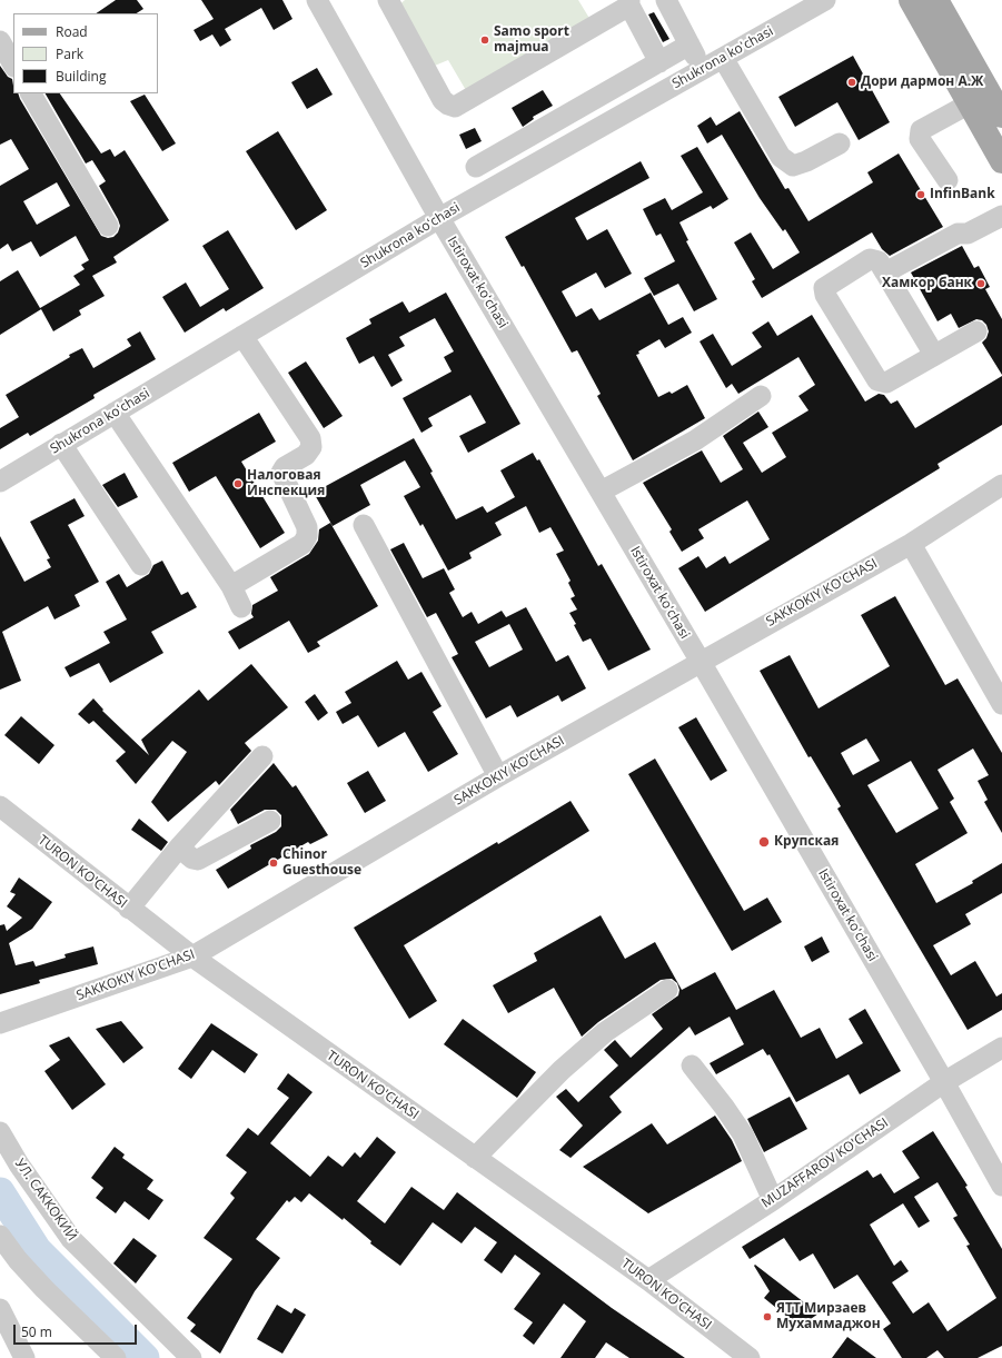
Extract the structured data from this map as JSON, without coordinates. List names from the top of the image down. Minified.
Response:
{"streets":{"street":["Shukrona koʻchasi","Istiroxat koʻchasi","SAKKOKIY KO'CHASI","TURON KO'CHASI","MUZAFFAROV KO'CHASI","УЛ. САККОКИЙ"]},"crossings":[["Shukrona koʻchasi","Istiroxat koʻchasi"],["Istiroxat koʻchasi","SAKKOKIY KO'CHASI"],["Istiroxat koʻchasi","MUZAFFAROV KO'CHASI"],["SAKKOKIY KO'CHASI","TURON KO'CHASI"],["TURON KO'CHASI","MUZAFFAROV KO'CHASI"]],"places":["Samo sport majmua","Дори дармон А.Ж","InfinBank","Хамкор банк","Налоговая Инспекция","Крупская","Chinor Guesthouse","ЯТТ Мирзаев Мухаммаджон"],"legend":["Road","Park","Building"],"scale_bar":"50 m"}
